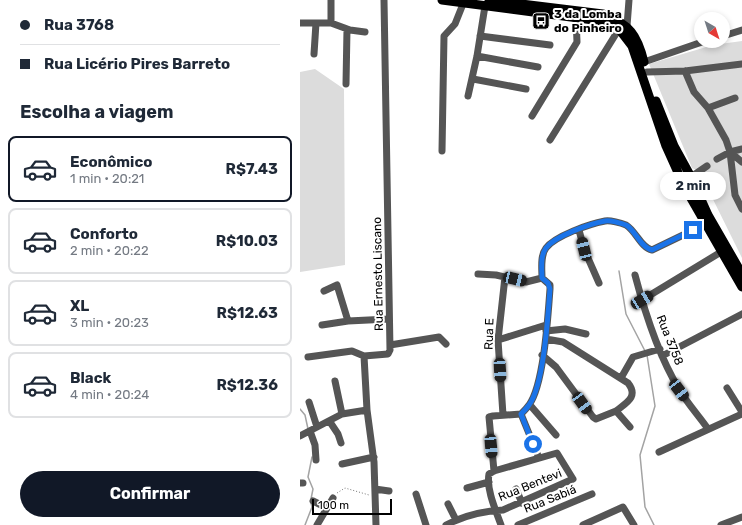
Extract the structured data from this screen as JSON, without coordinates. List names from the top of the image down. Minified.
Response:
{"streets":{"street":["Rua Ernesto Liscano","Rua E","Rua 3758","Rua Bentevi","Rua Sabiá"]},"places":{"bus stop":["3 da Lomba do Pinheiro"]},"scale_bar":"100 m","north":"bottom right","page":{"banner":["Rua 3768","Rua Licério Pires Barreto"],"heading":"Escolha a viagem","list":[{"name":"Econômico","note":"1 min · 20:21","value":"R$7.43"},{"name":"Conforto","note":"2 min · 20:22","value":"R$10.03"},{"name":"XL","note":"3 min · 20:23","value":"R$12.63"},{"name":"Black","note":"4 min · 20:24","value":"R$12.36"}],"bubble":"2 min","buttons":"Confirmar","scale":"100 m"}}
